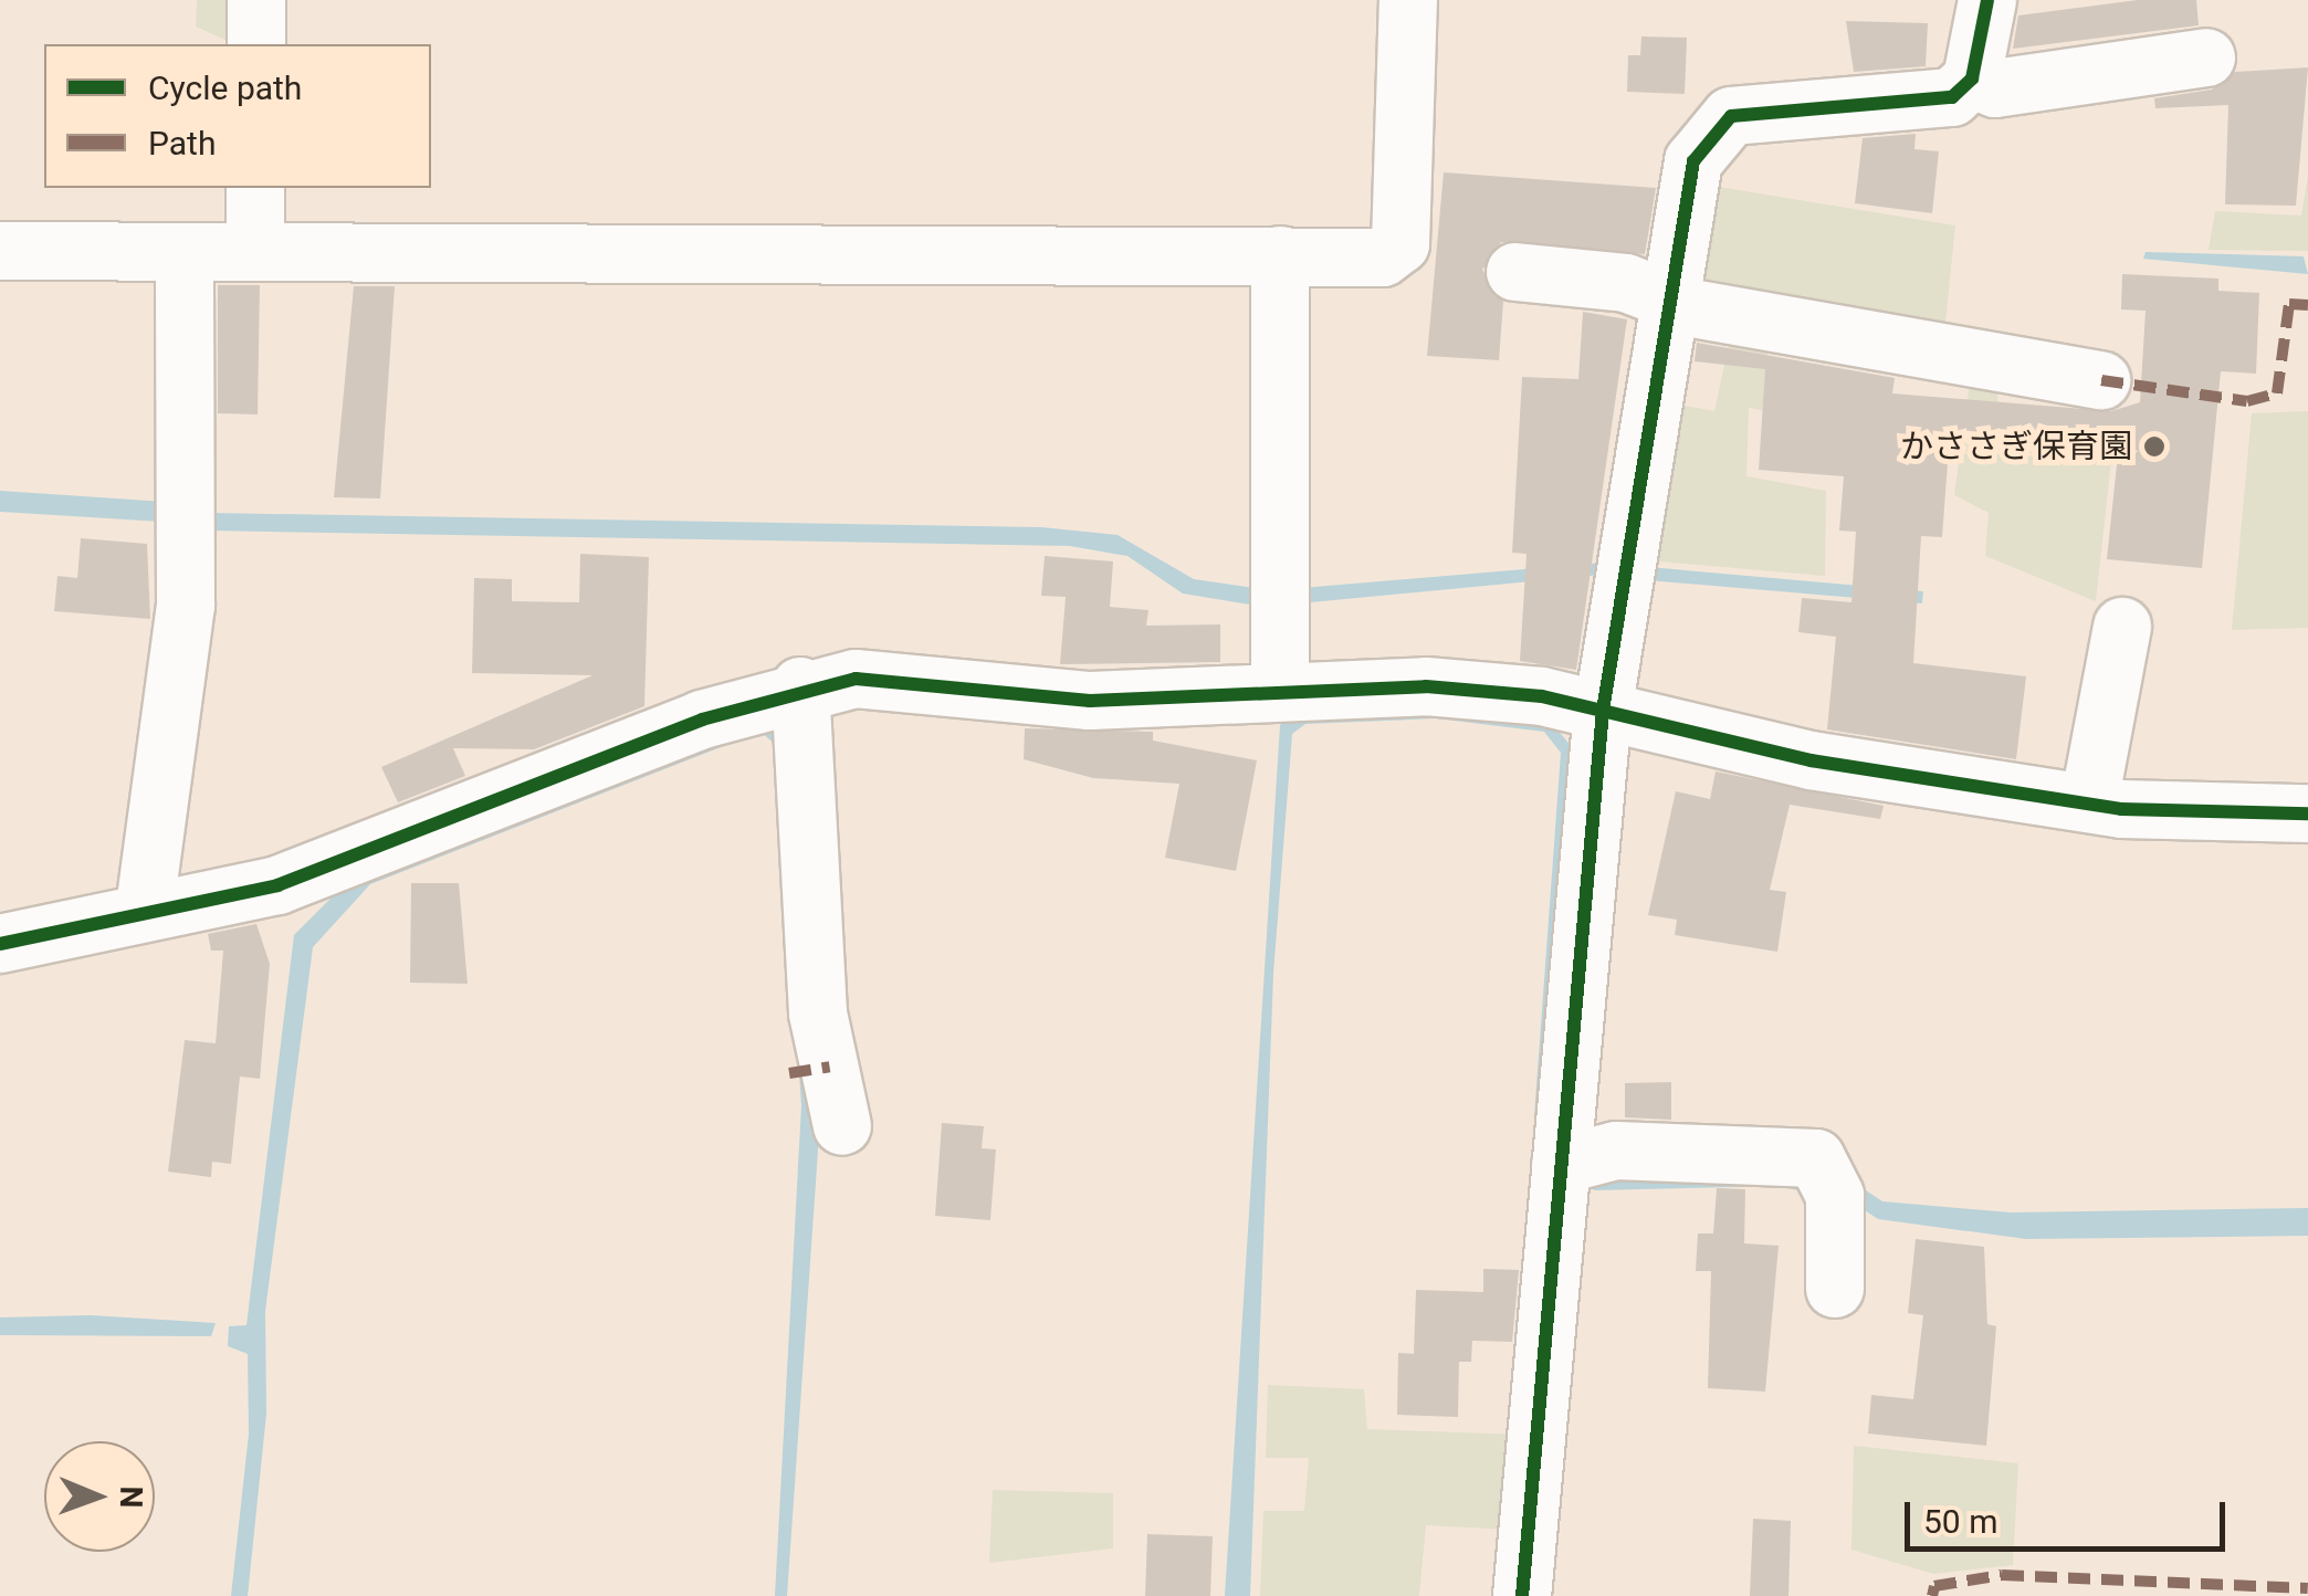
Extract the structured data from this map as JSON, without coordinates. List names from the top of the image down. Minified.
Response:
{"places":["かささぎ保育園"],"legend":["Cycle path","Path"],"scale_bar":"50 m","north":"right"}
